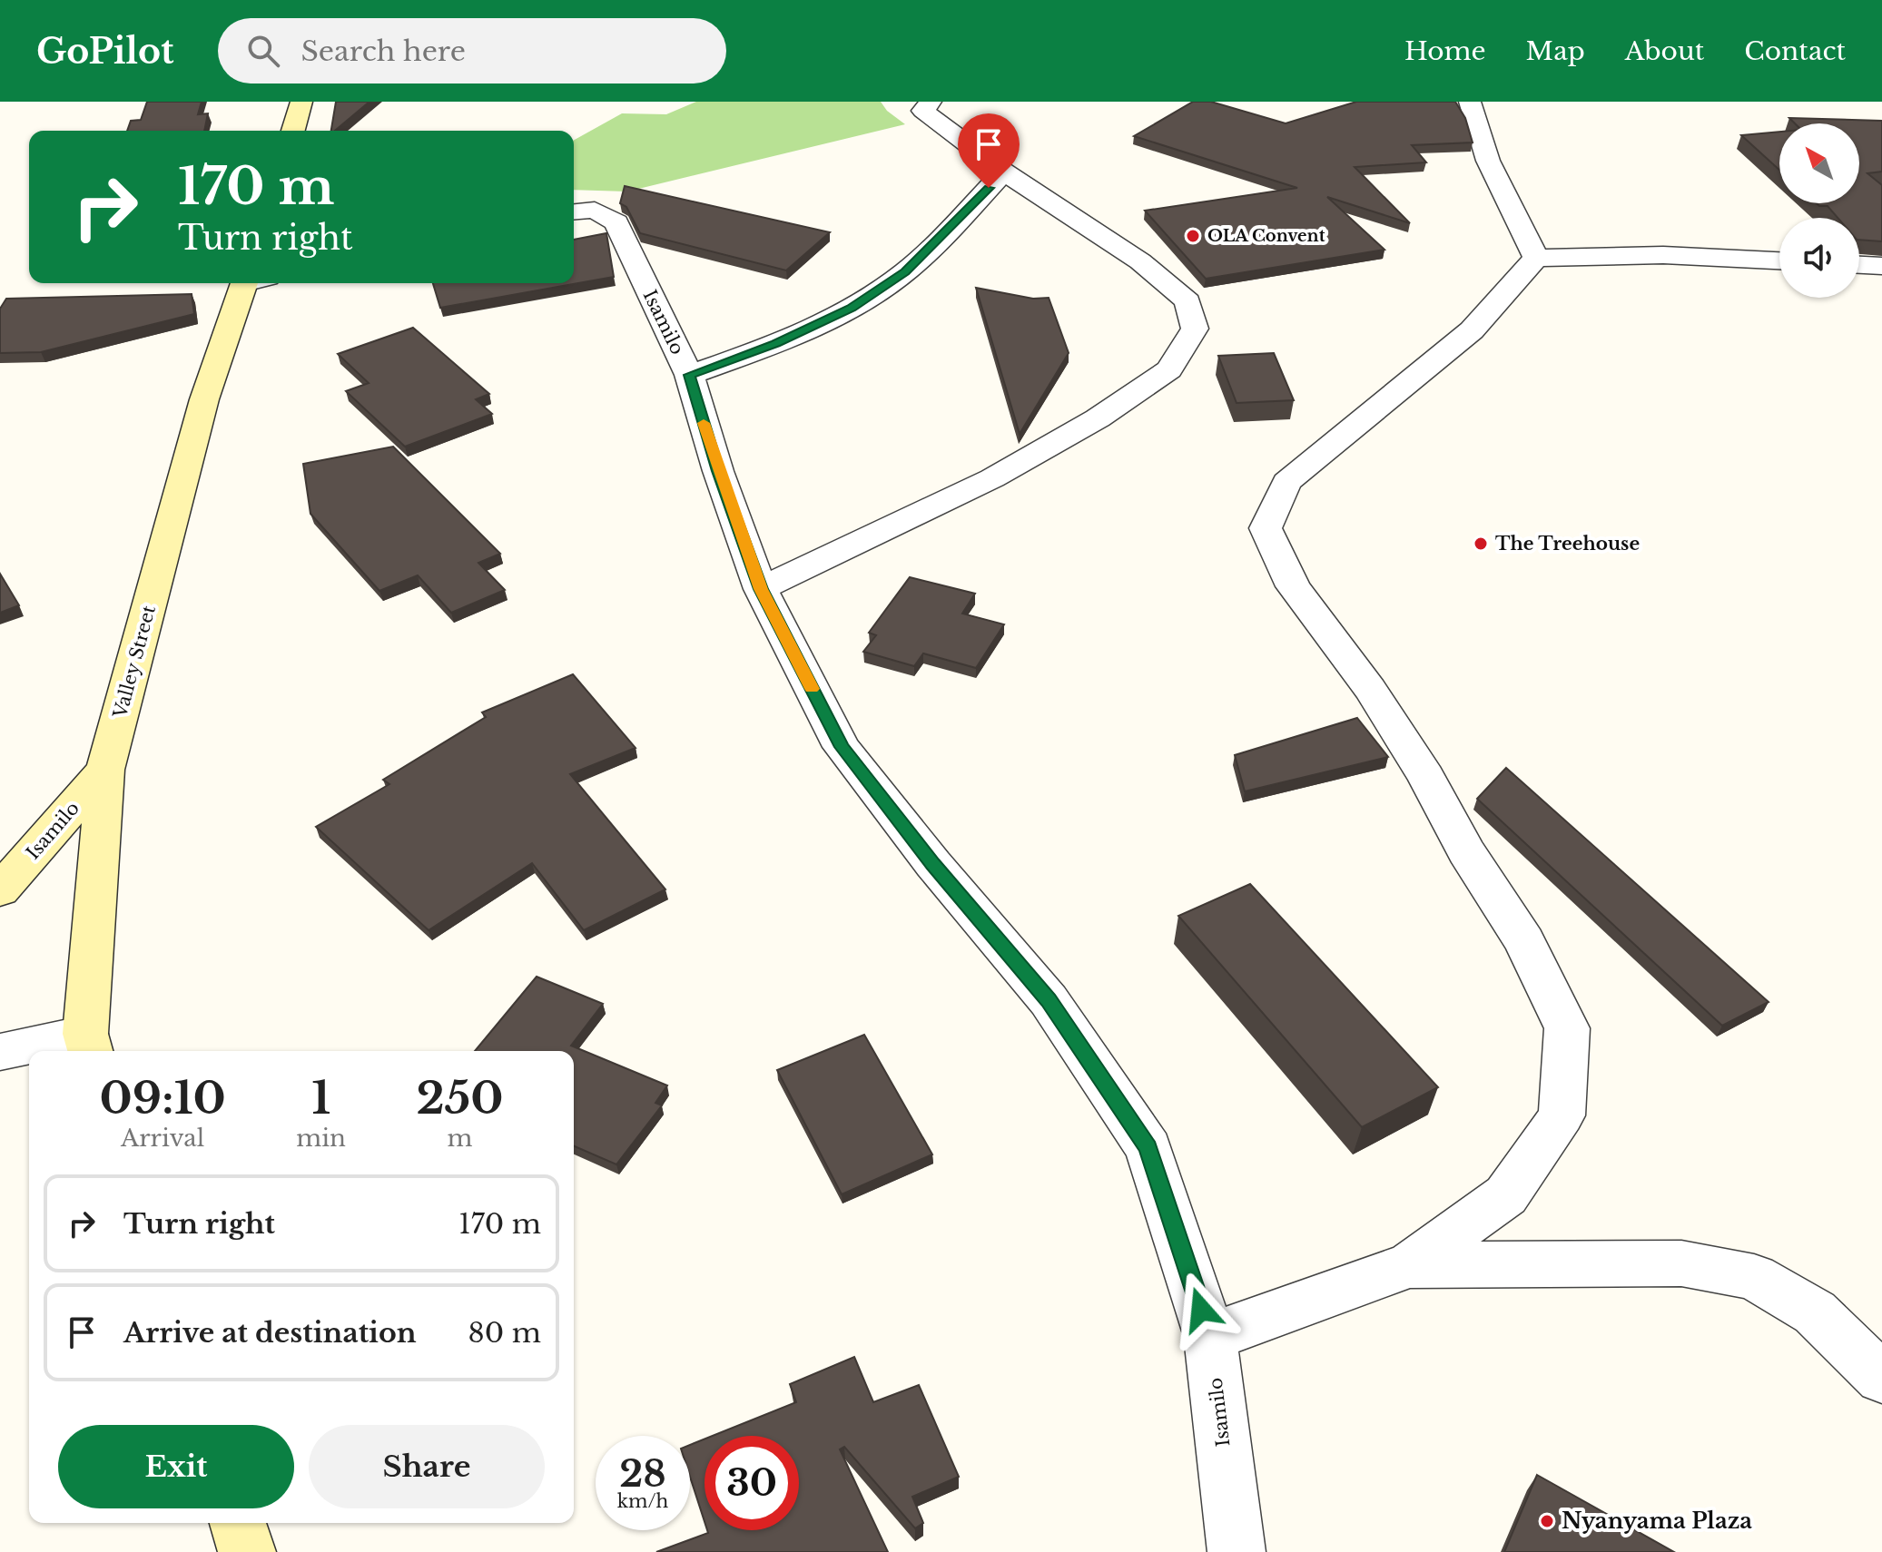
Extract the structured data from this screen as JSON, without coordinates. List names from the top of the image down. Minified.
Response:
{"streets":{"main road":["Isamilo","Valley Street"]},"crossings":[["Isamilo","Valley Street"]],"places":["OLA Convent","The Treehouse","Nyanyama Plaza"],"north":"top left","page":{"header":"GoPilot","search":"Search here","nav":["Home","Map","About","Contact"],"turn":["170 m","Turn right"],"eta":["09:10","Arrival","1","min","250","m"],"list":[{"name":"Turn right","value":"170 m"},{"name":"Arrive at destination","value":"80 m"}],"buttons":["Exit","Share"],"speed":"28 km/h","limit":"30"}}
